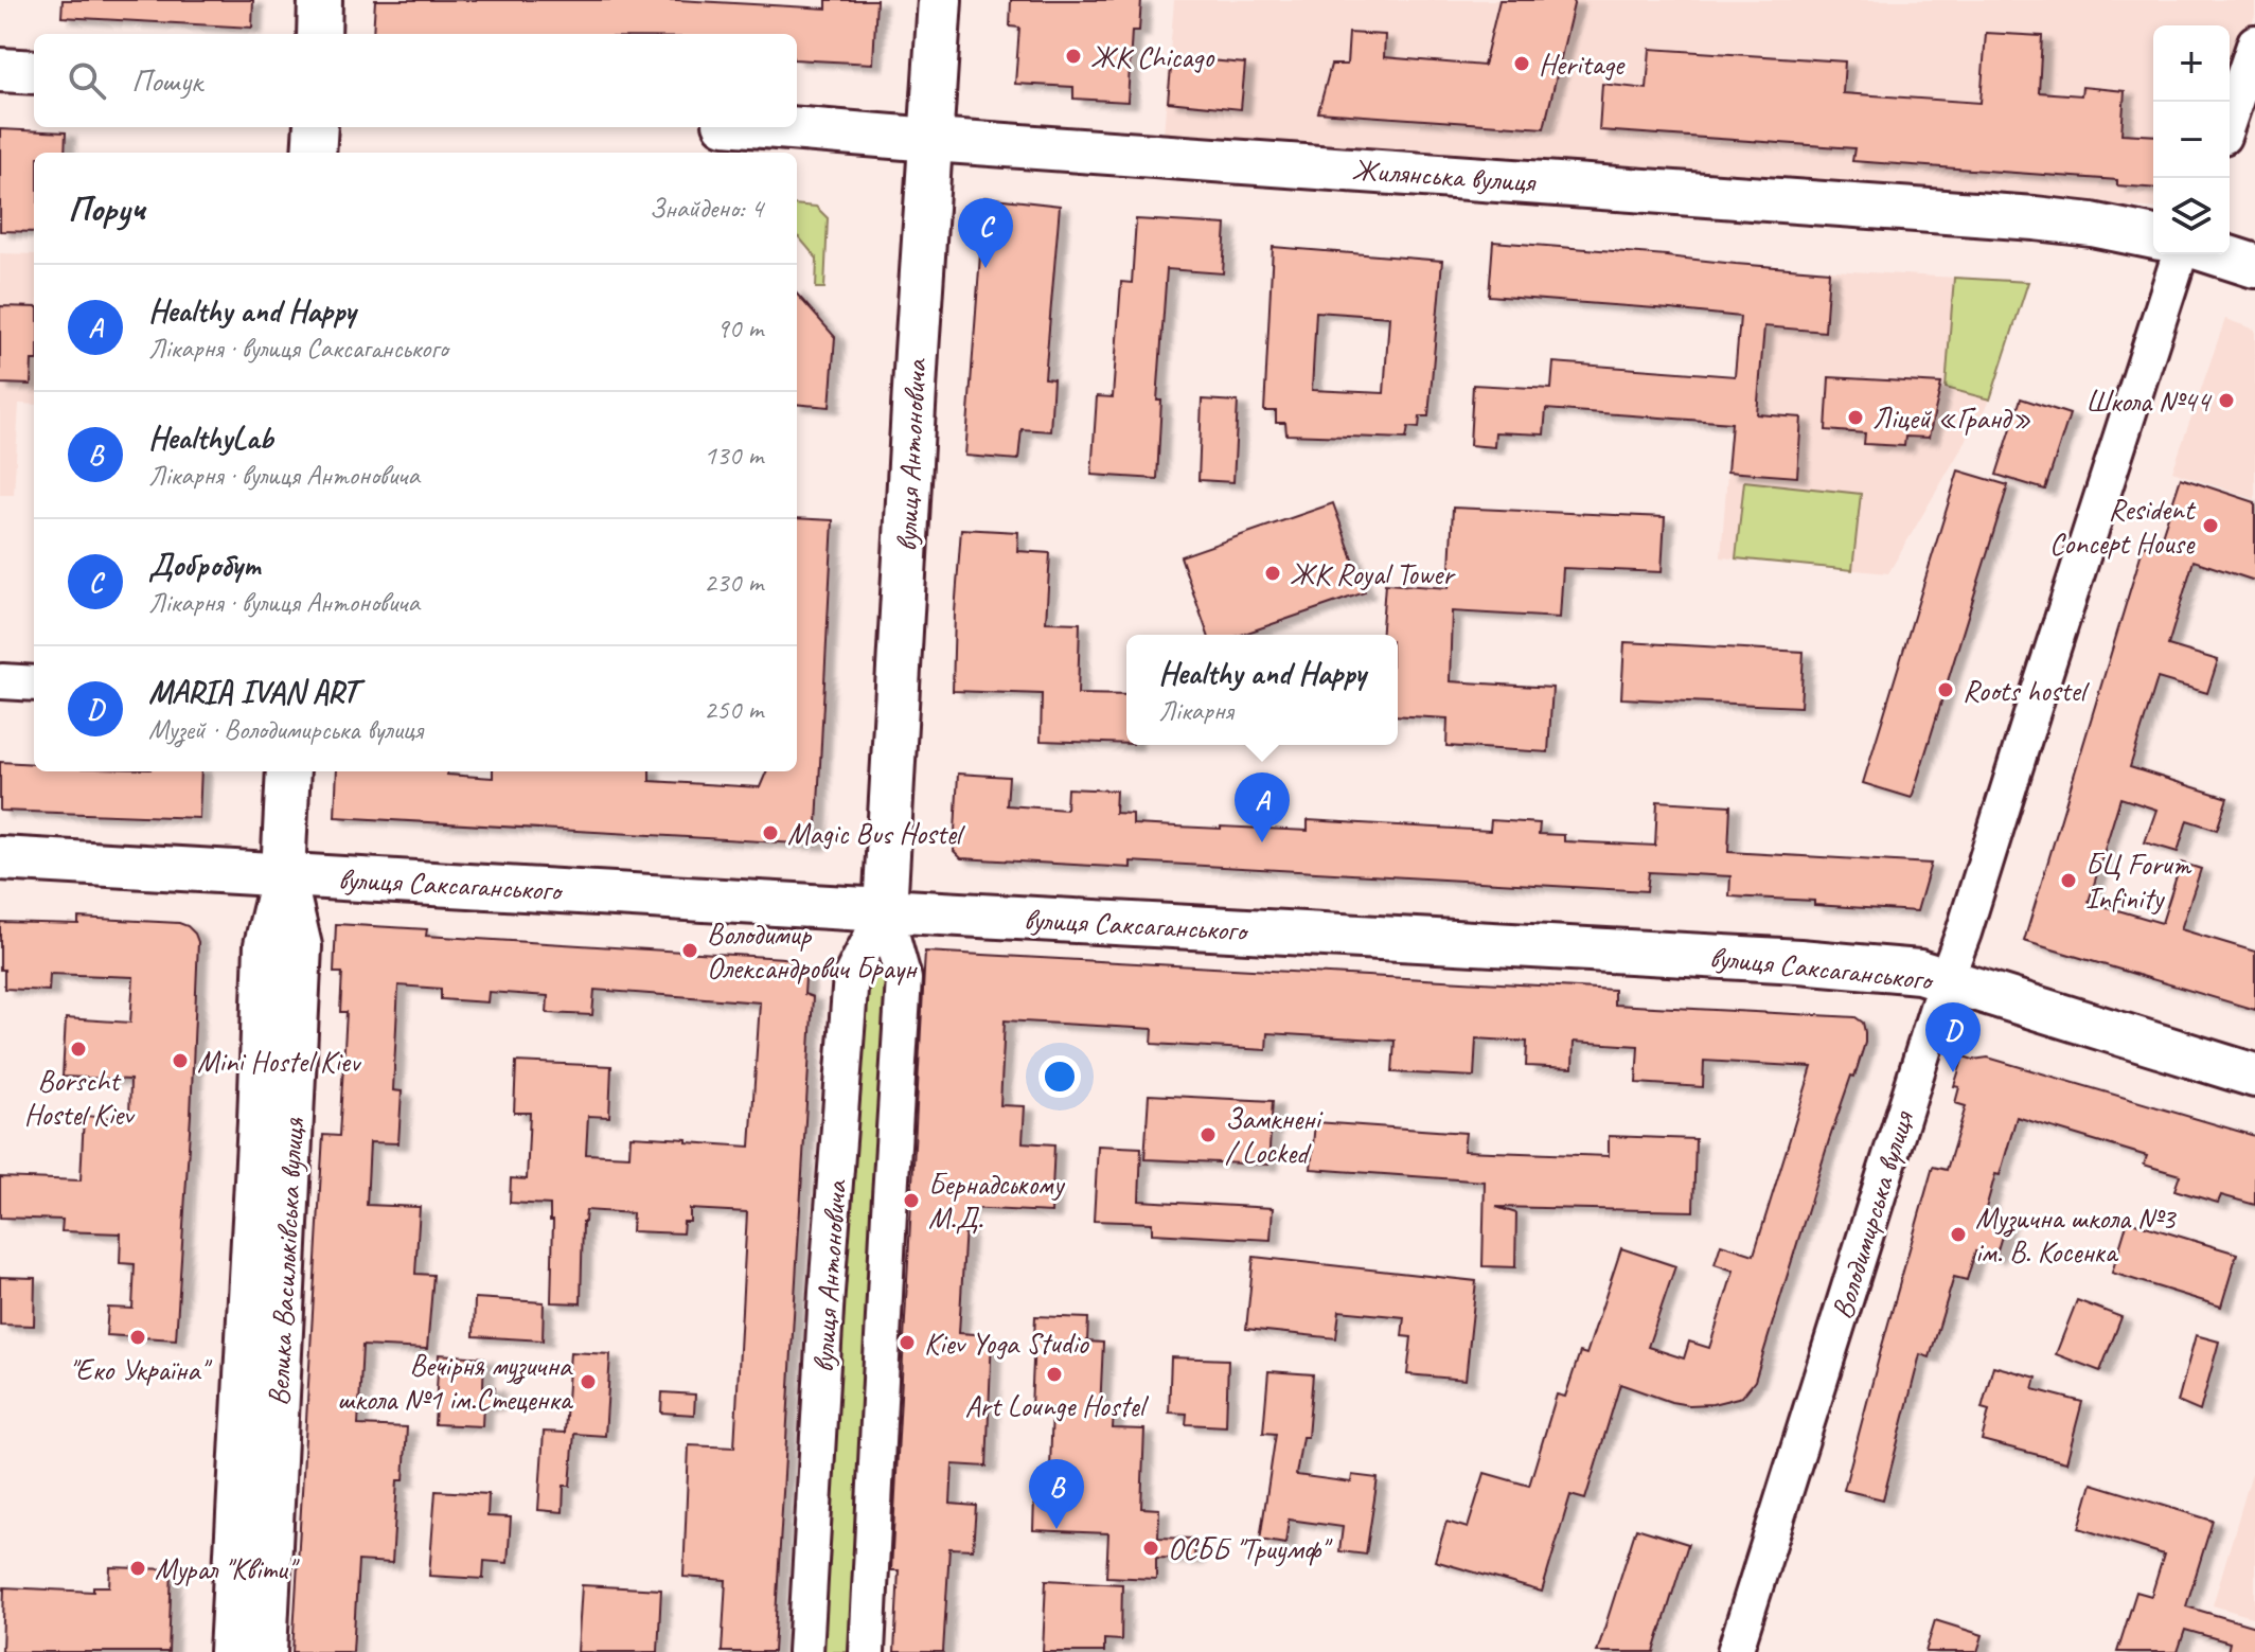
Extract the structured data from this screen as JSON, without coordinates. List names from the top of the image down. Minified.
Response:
{"streets":{"main road":["Жилянська вулиця","вулиця Антоновича","вулиця Саксаганського","Велика Васильківська вулиця"],"street":["Володимирська вулиця"]},"crossings":[["Жилянська вулиця","вулиця Антоновича"],["вулиця Антоновича","вулиця Саксаганського"],["вулиця Саксаганського","Володимирська вулиця"],["вулиця Саксаганського","Велика Васильківська вулиця"]],"places":["ЖК Chicago","Heritage","Школа №44","Ліцей «Гранд»","Resident Concept House","ЖК Royal Tower","Roots hostel","Magic Bus Hostel","БЦ Forum Infinity","Володимир Олександрович Браун","Borscht Hostel Kiev","Mini Hostel Kiev","Замкнені / Locked","Бернадському М.Д.","Музична школа №3 ім. В. Косенка","\"Еко Україна\"","Kiev Yoga Studio","Art Lounge Hostel","Вечірня музична школа №1 ім.Стеценка","ОСББ \"Триумф\"","Мурал \"Квіти\""],"page":{"map_buttons":["+","−"],"search":"Пошук","heading":["Поруч","Знайдено: 4"],"pins":["C","A","D","B"],"list":[{"mark":"A","name":"Healthy and Happy","note":"Лікарня · вулиця Саксаганського","value":"90 m"},{"mark":"B","name":"HealthyLab","note":"Лікарня · вулиця Антоновича","value":"130 m"},{"mark":"C","name":"Добробут","note":"Лікарня · вулиця Антоновича","value":"230 m"},{"mark":"D","name":"MARIA IVAN ART","note":"Музей · Володимирська вулиця","value":"250 m"}],"popup":["Healthy and Happy","Лікарня"]}}
